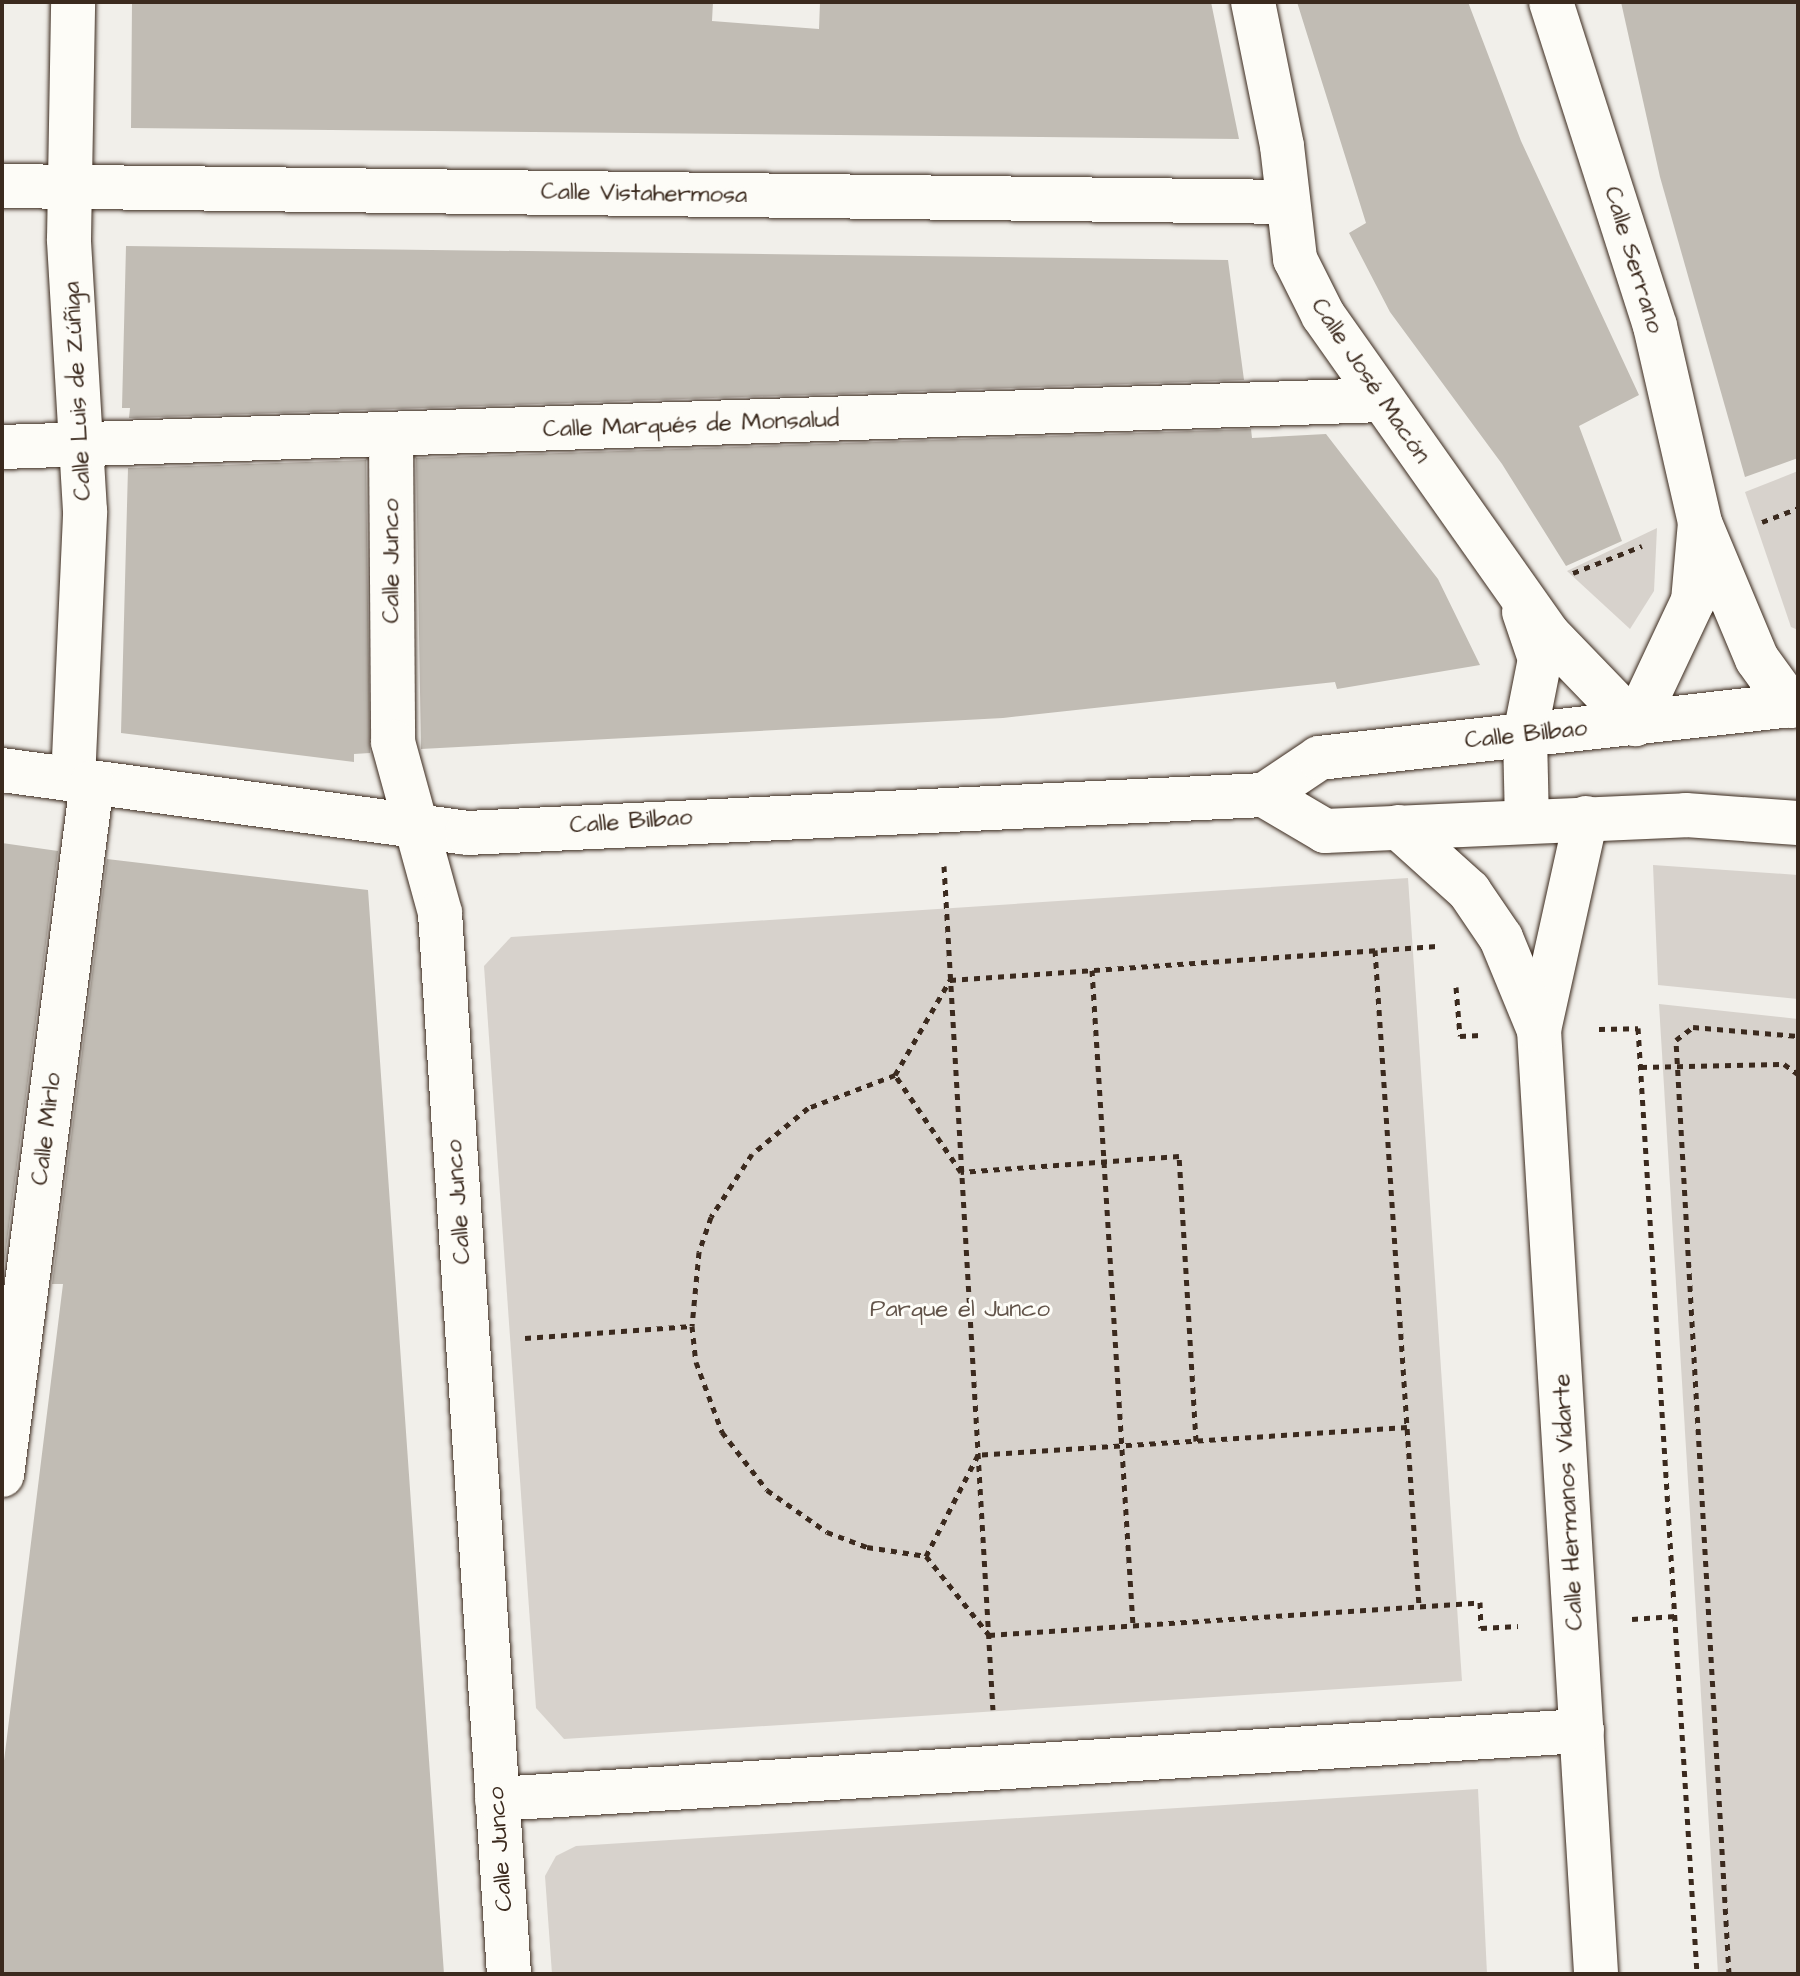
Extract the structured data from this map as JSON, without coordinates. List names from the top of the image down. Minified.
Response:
{"streets":{"street":["Calle Vistahermosa","Calle Serrano","Calle José Macón","Calle Luis de Zúñiga","Calle Marqués de Monsalud","Calle Junco","Calle Bilbao","Calle Mirlo","Calle Hermanos Vidarte"]},"crossings":[["Calle Vistahermosa","Calle José Macón"],["Calle Vistahermosa","Calle Luis de Zúñiga"],["Calle Serrano","Calle José Macón"],["Calle Serrano","Calle Bilbao"],["Calle José Macón","Calle Marqués de Monsalud"],["Calle José Macón","Calle Bilbao"],["Calle Luis de Zúñiga","Calle Marqués de Monsalud"],["Calle Luis de Zúñiga","Calle Bilbao"],["Calle Luis de Zúñiga","Calle Mirlo"],["Calle Marqués de Monsalud","Calle Junco"],["Calle Junco","Calle Bilbao"],["Calle Bilbao","Calle Mirlo"]],"parks":["Parque el Junco"]}
